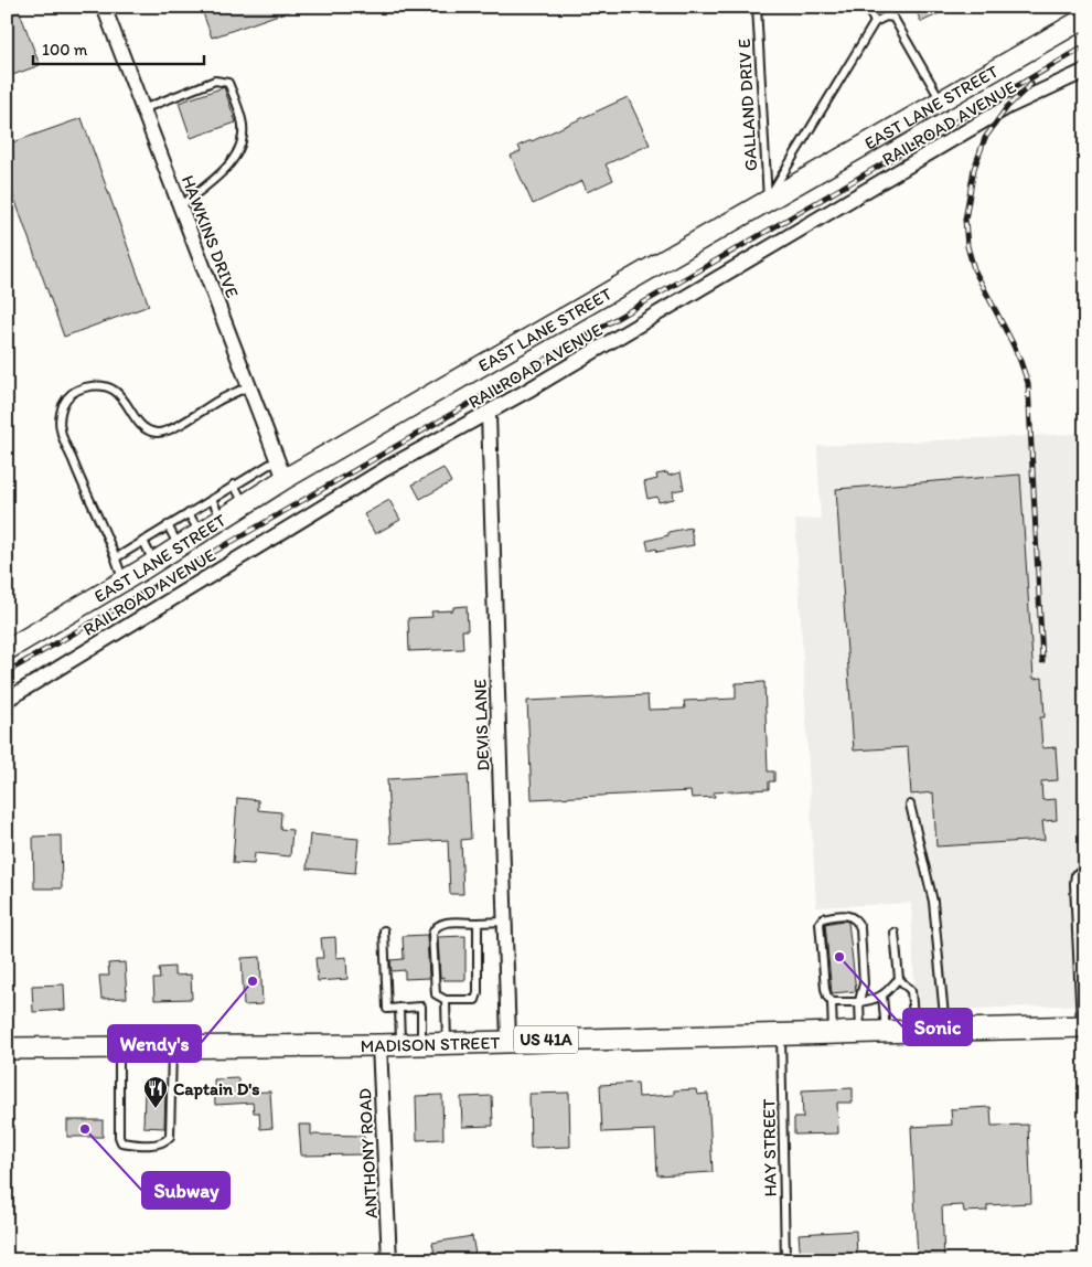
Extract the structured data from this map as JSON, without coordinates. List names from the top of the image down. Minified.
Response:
{"streets":{"main road":["US 41A","MADISON STREET"],"street":["EAST LANE STREET","RAILROAD AVENUE","HAWKINS DRIVE","DEVIS LANE","ANTHONY ROAD"],"lane":["GALLAND DRIV E","HAY STREET"]},"crossings":[["GALLAND DRIV E","EAST LANE STREET"],["EAST LANE STREET","HAWKINS DRIVE"],["RAILROAD AVENUE","DEVIS LANE"],["DEVIS LANE","MADISON STREET"],["MADISON STREET","HAY STREET"],["MADISON STREET","ANTHONY ROAD"]],"places":{"other":["Sonic","Wendy's","Subway"],"restaurant":["Captain D's"]},"scale_bar":"100 m"}
